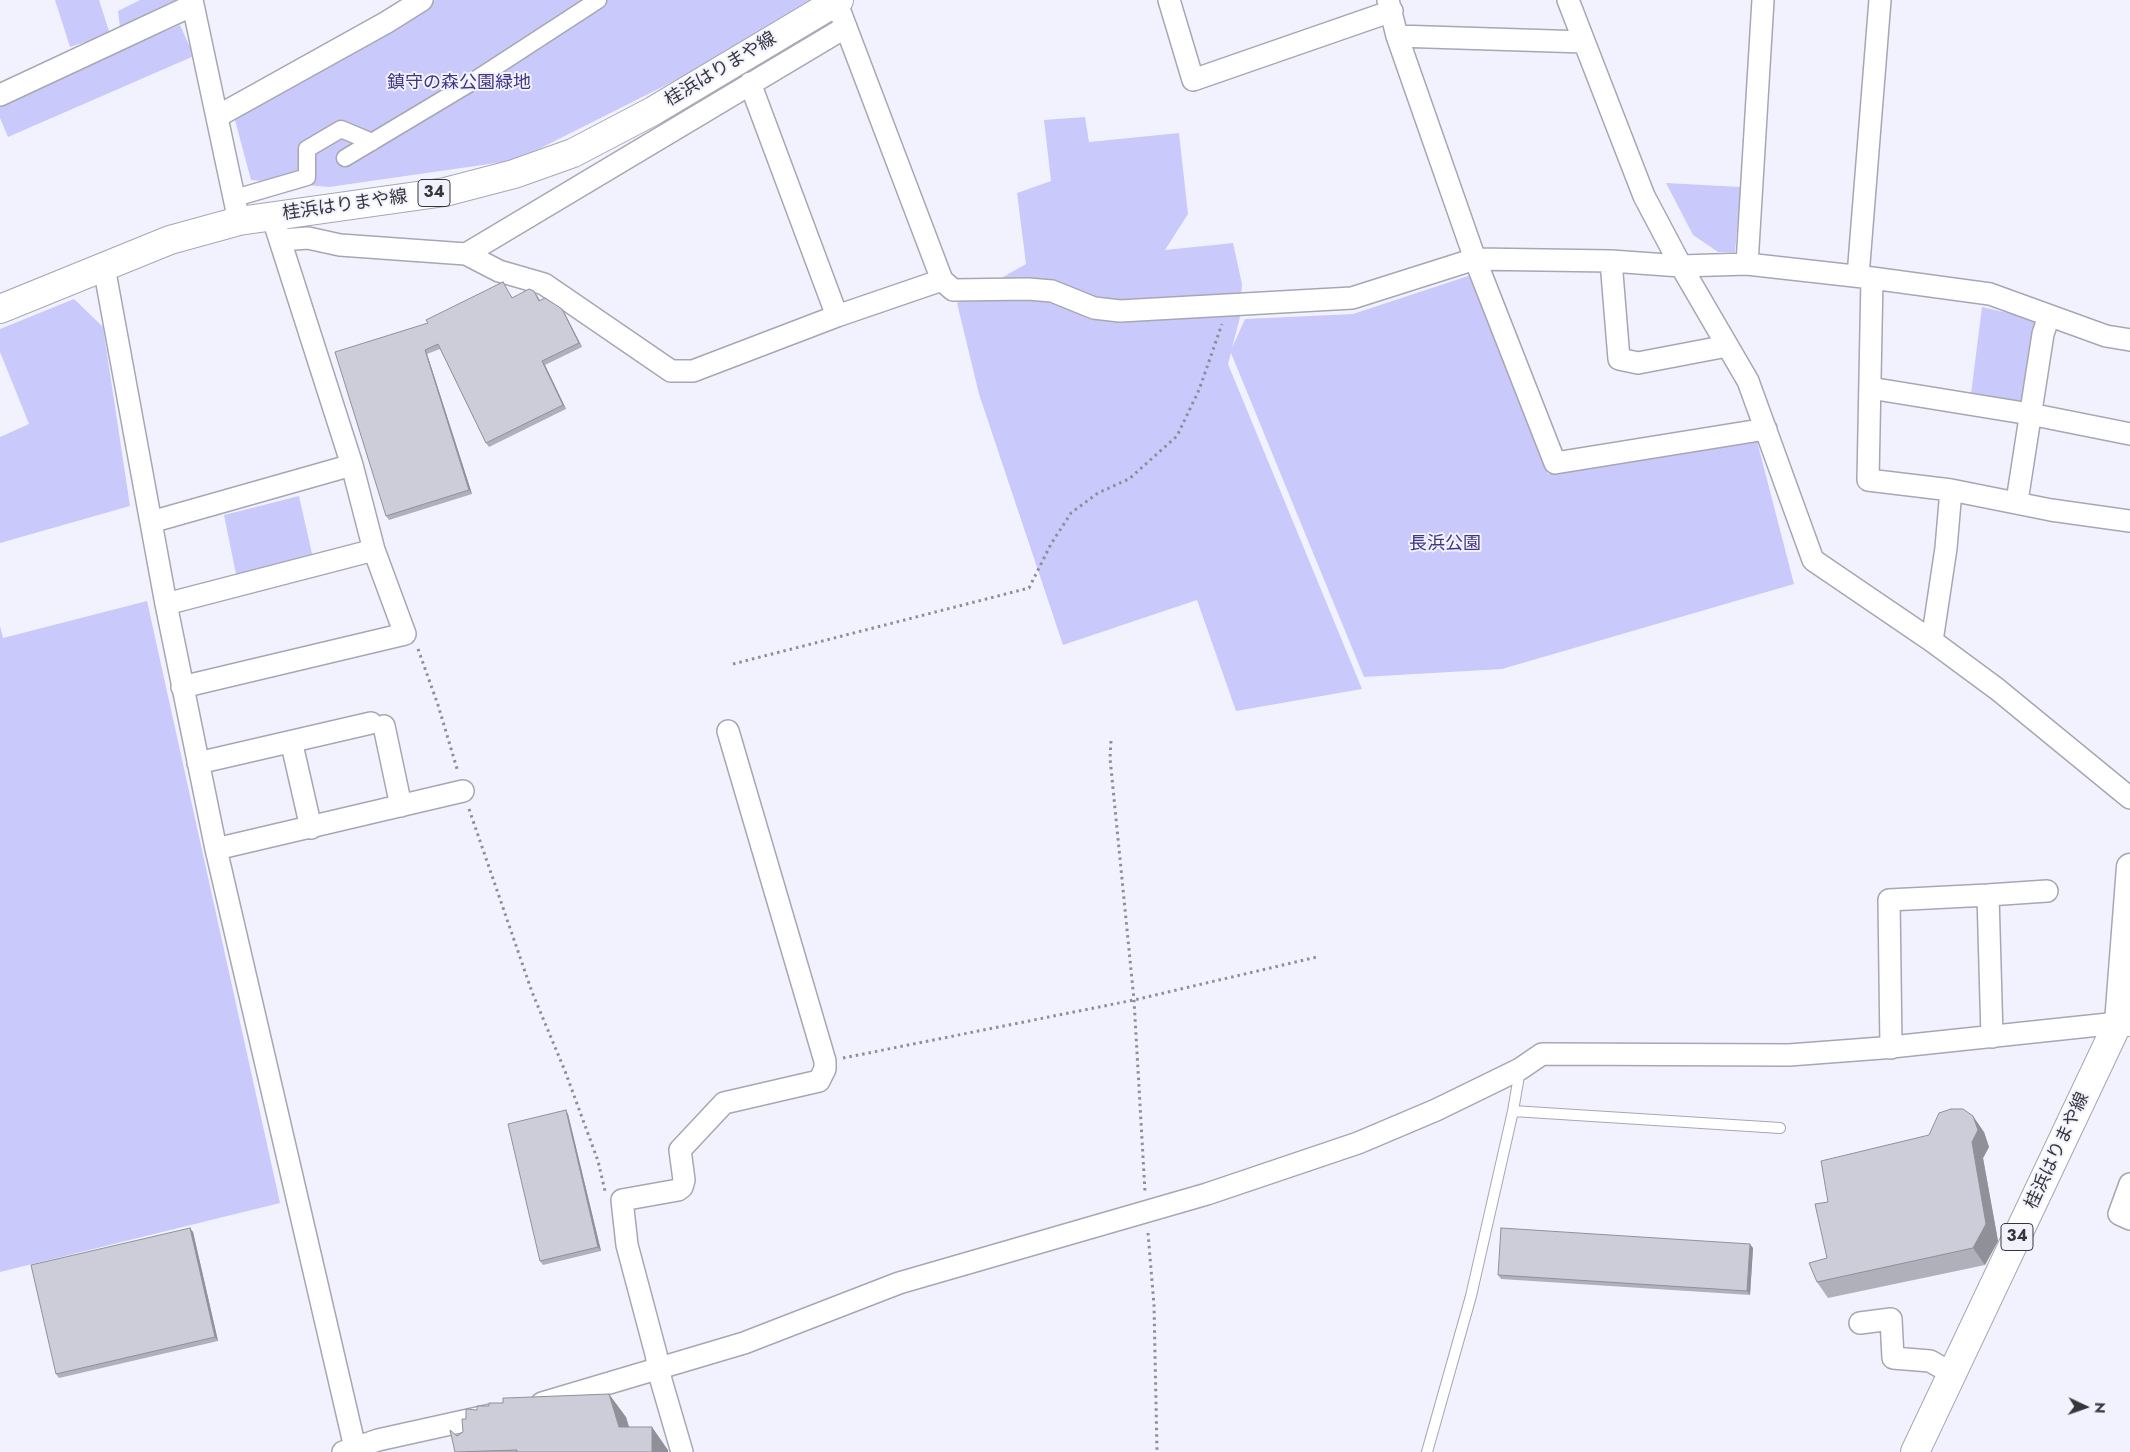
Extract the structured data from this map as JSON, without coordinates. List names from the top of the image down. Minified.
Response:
{"streets":{"main road":["桂浜はりまや線","34"]},"parks":["鎮守の森公園緑地","長浜公園"],"north":"right"}
